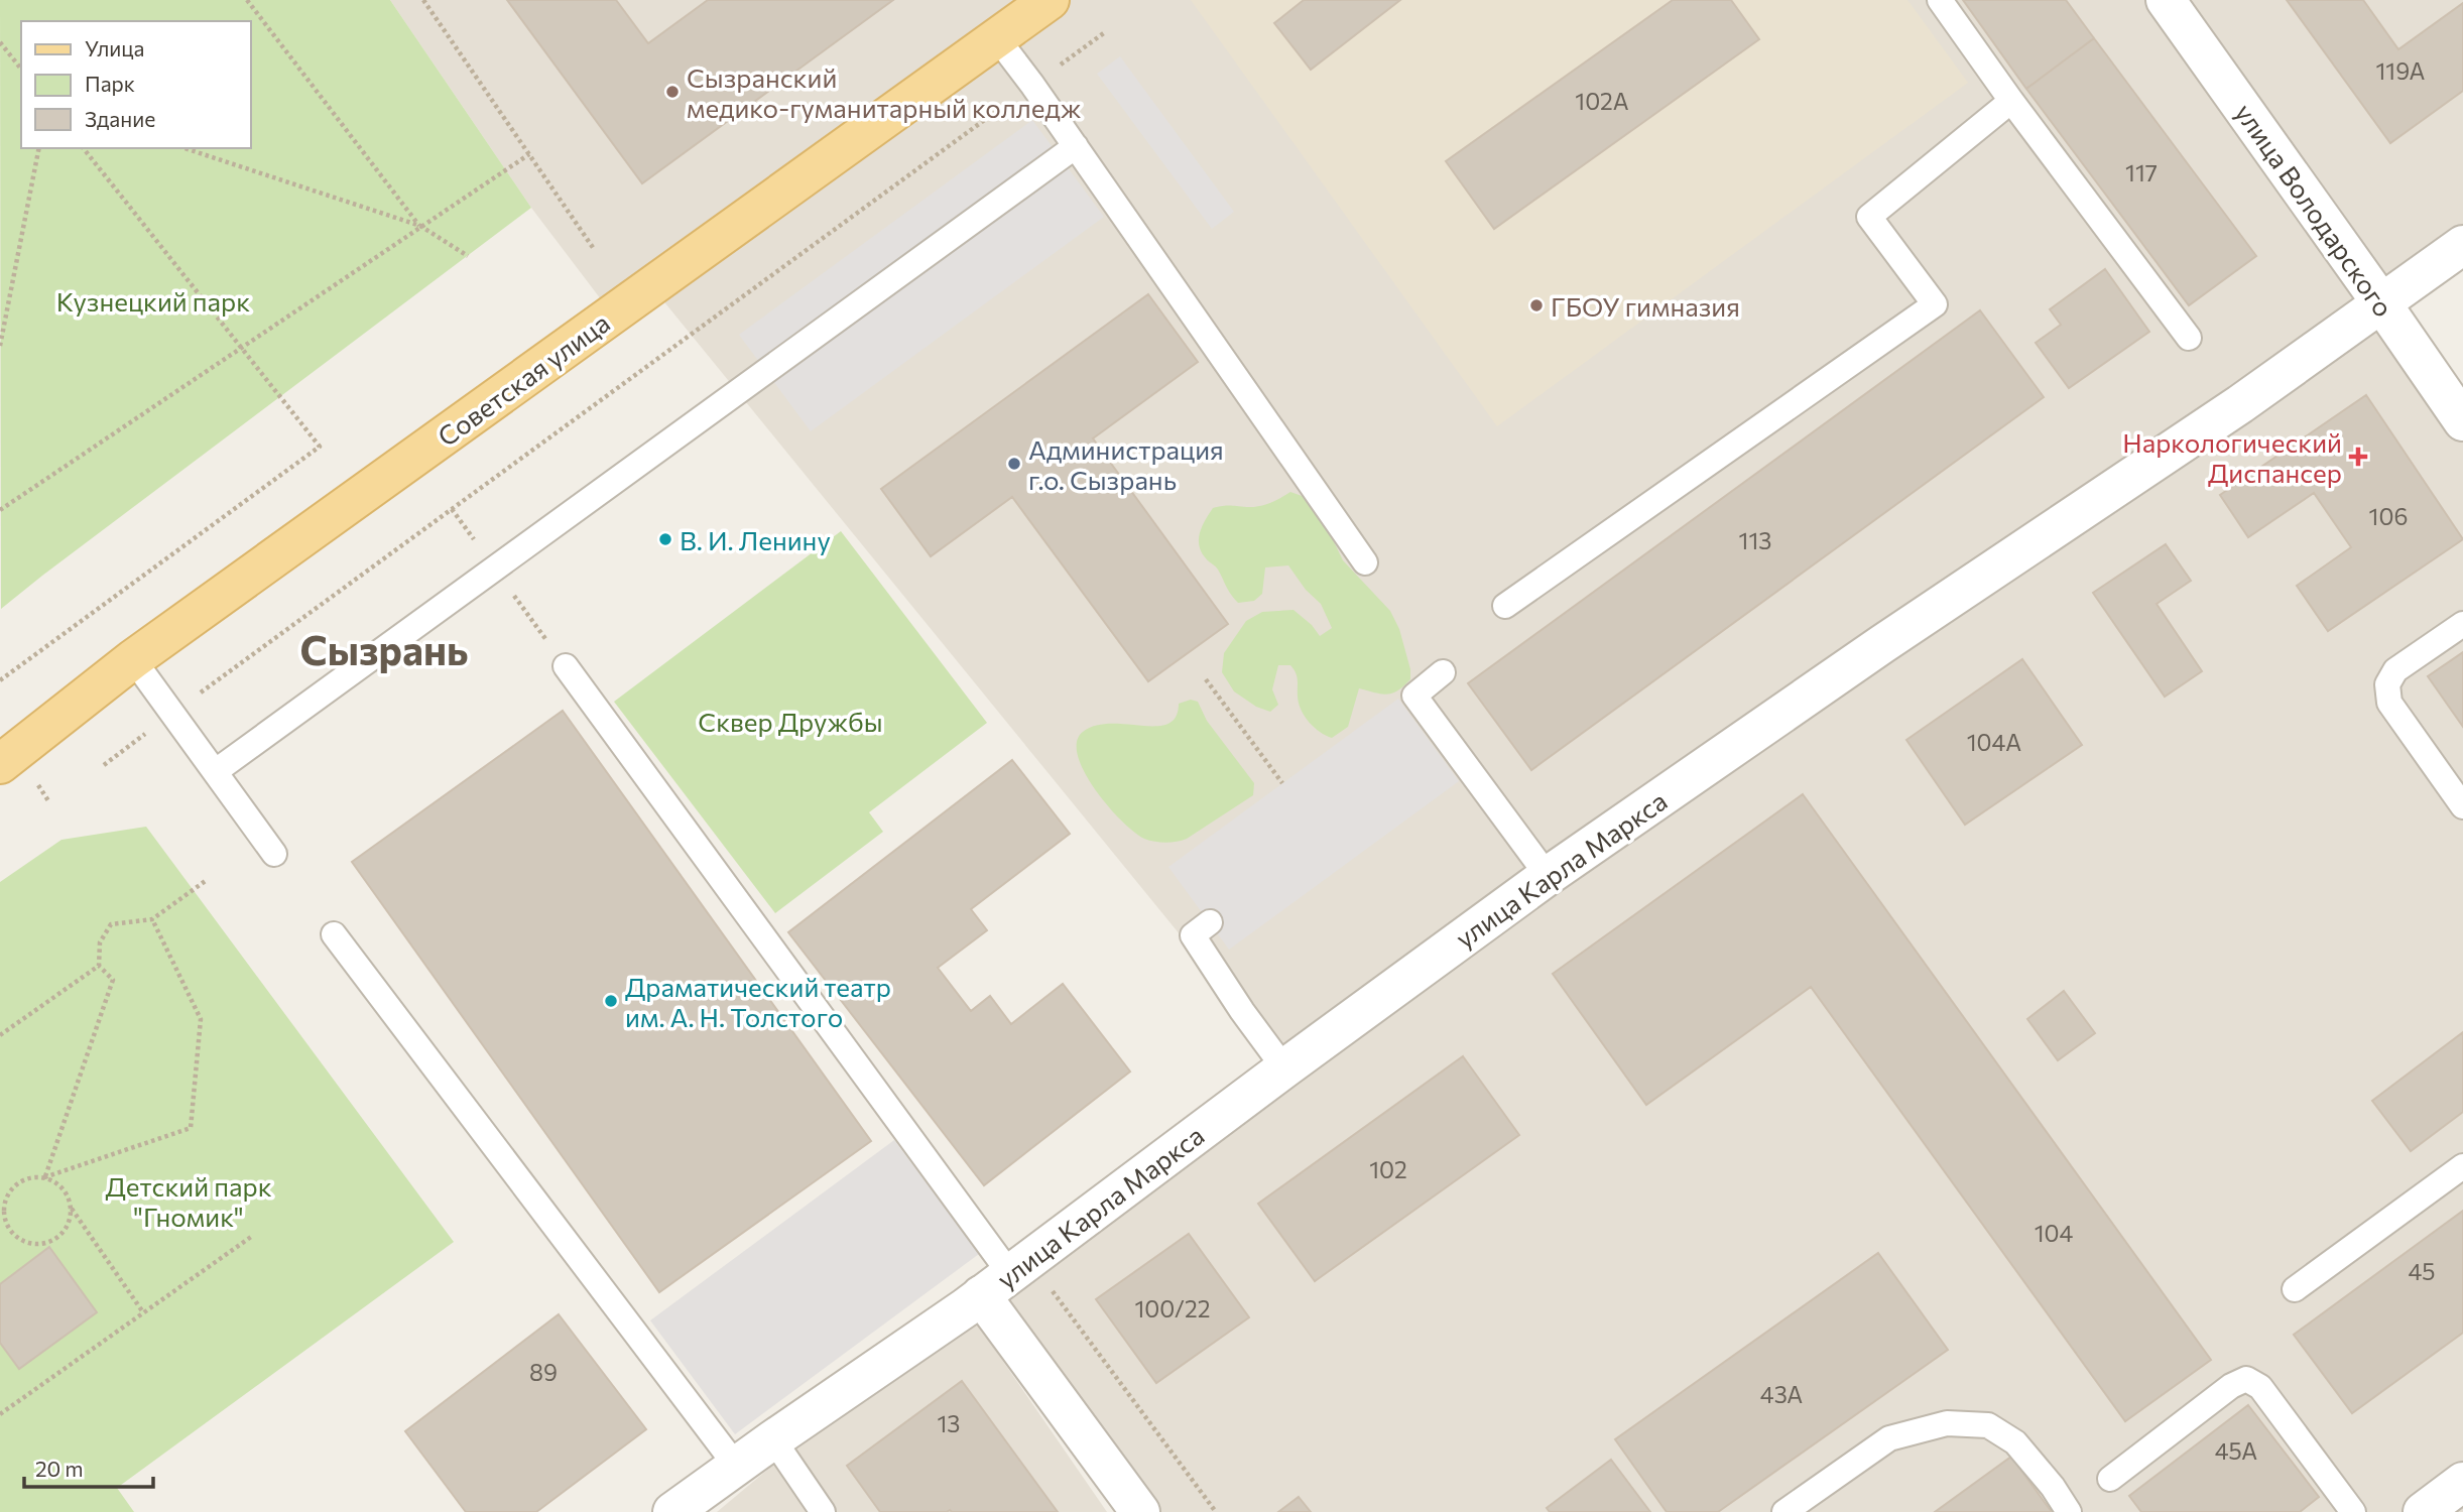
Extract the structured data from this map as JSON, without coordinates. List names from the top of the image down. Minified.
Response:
{"streets":{"main road":["Советская улица"],"street":["улица Володарского","улица Карла Маркса"]},"crossings":[["улица Володарского","улица Карла Маркса"]],"districts":["Сызрань"],"parks":["Кузнецкий парк","Сквер Дружбы","Детский парк \"Гномик\""],"places":{"other":["Сызранский медико-гуманитарный колледж","ГБОУ гимназия","Администрация г.о. Сызрань","В. И. Ленину","Драматический театр им. А. Н. Толстого"],"health":["Наркологический Диспансер"]},"house_numbers":["119А","102А","117","106","113","104А","102","104","45","100/22","89","43А","13","45А"],"legend":["Улица","Парк","Здание"],"scale_bar":"20 m"}
